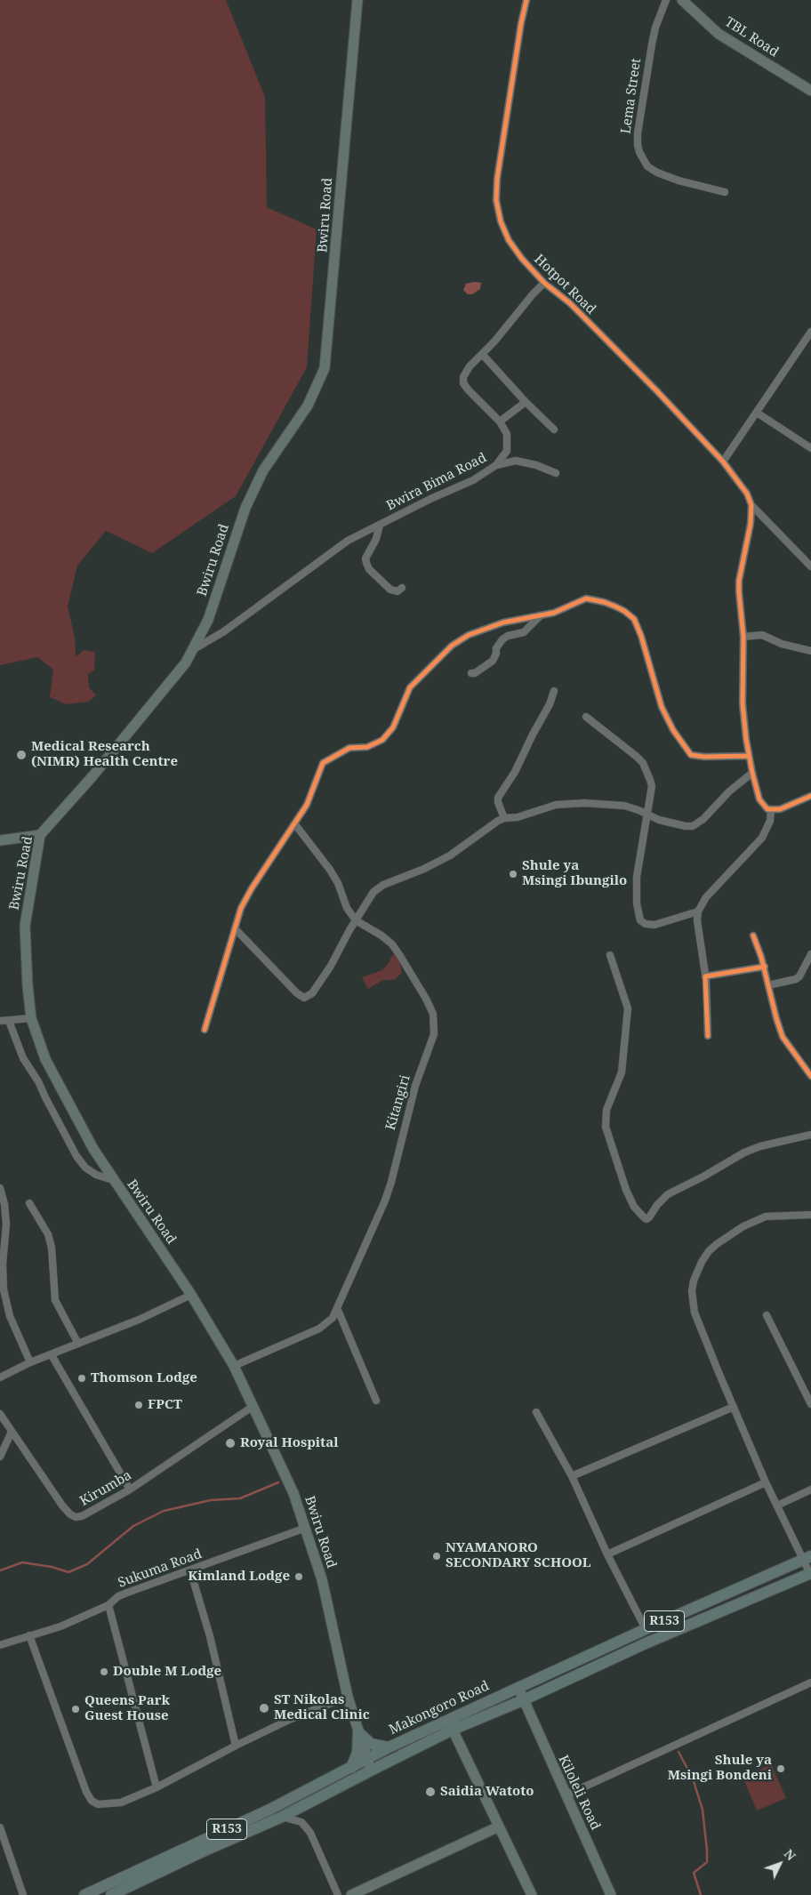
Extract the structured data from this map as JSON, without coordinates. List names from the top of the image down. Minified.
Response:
{"streets":{"main road":["TBL Road","Bwiru Road","R153","Makongoro Road","Kiloleli Road"],"street":["Lema Street","Hotpot Road","Bwira Bima Road","Kitangiri","Kirumba","Sukuma Road"]},"crossings":[["Bwiru Road","Bwira Bima Road"],["Bwiru Road","Kitangiri"],["Bwiru Road","Kirumba"],["Bwiru Road","Sukuma Road"],["Bwiru Road","Makongoro Road"],["Hotpot Road","Bwira Bima Road"],["Makongoro Road","Kiloleli Road"]],"places":["Medical Research (NIMR) Health Centre","Shule ya Msingi Ibungilo","Thomson Lodge","FPCT","Royal Hospital","NYAMANORO SECONDARY SCHOOL","Kimland Lodge","Double M Lodge","ST Nikolas Medical Clinic","Queens Park Guest House","Shule ya Msingi Bondeni","Saidia Watoto"],"north":"top right"}
